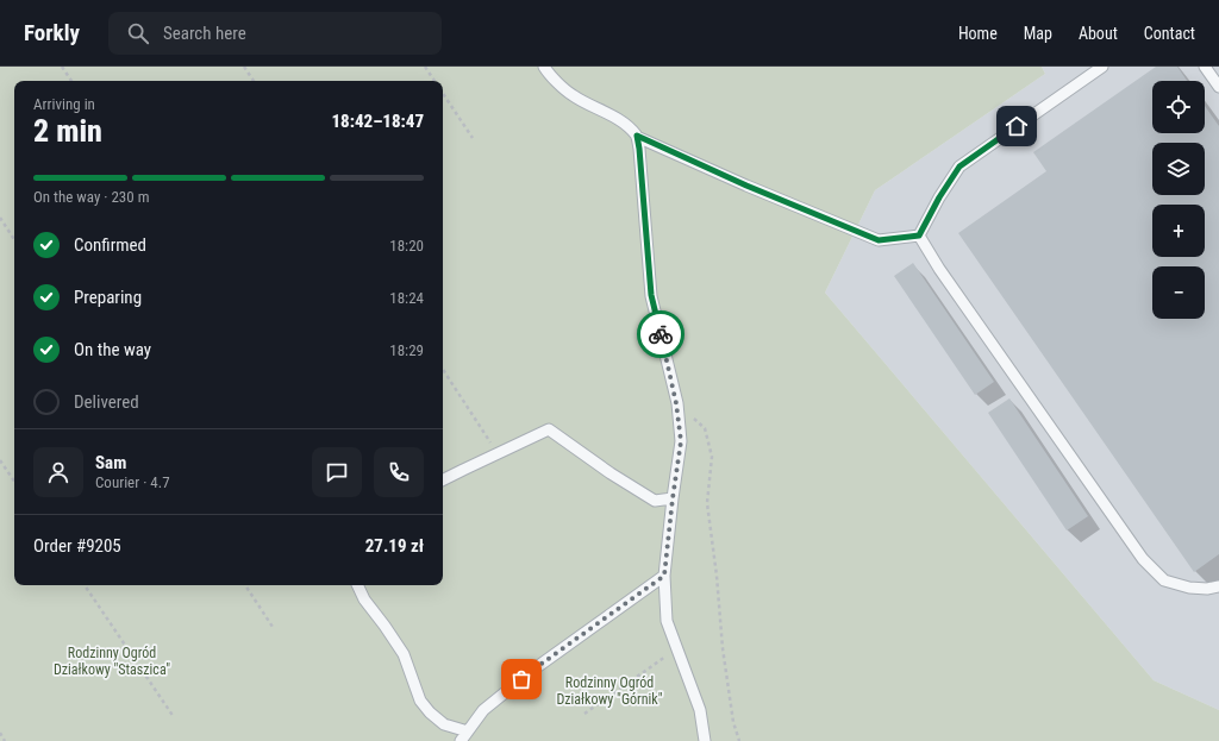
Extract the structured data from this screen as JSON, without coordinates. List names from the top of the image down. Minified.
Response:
{"parks":["Rodzinny Ogród Działkowy \"Staszica\"","Rodzinny Ogród Działkowy \"Górnik\""],"page":{"header":"Forkly","search":"Search here","nav":["Home","Map","About","Contact"],"map_buttons":["+","−"],"heading":["2 min","Arriving in","18:42–18:47"],"panel":["Sam","Courier · 4.7","Order #9205","27.19 zł"],"bar":"On the way · 230 m","list":[["Confirmed","18:20"],["Preparing","18:24"],["On the way","18:29"],"Delivered"]}}
